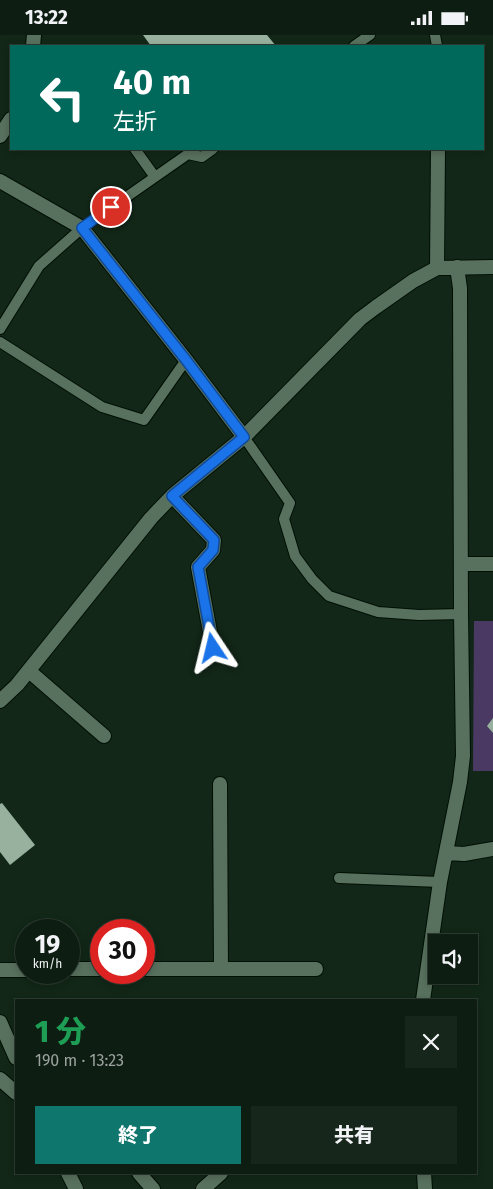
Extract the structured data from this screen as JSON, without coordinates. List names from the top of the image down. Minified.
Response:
{"page":{"status":"13:22","turn":["40 m","左折"],"speed":"19 km/h","limit":"30","heading":["1 分","190 m · 13:23"],"buttons":["終了","共有"]}}
